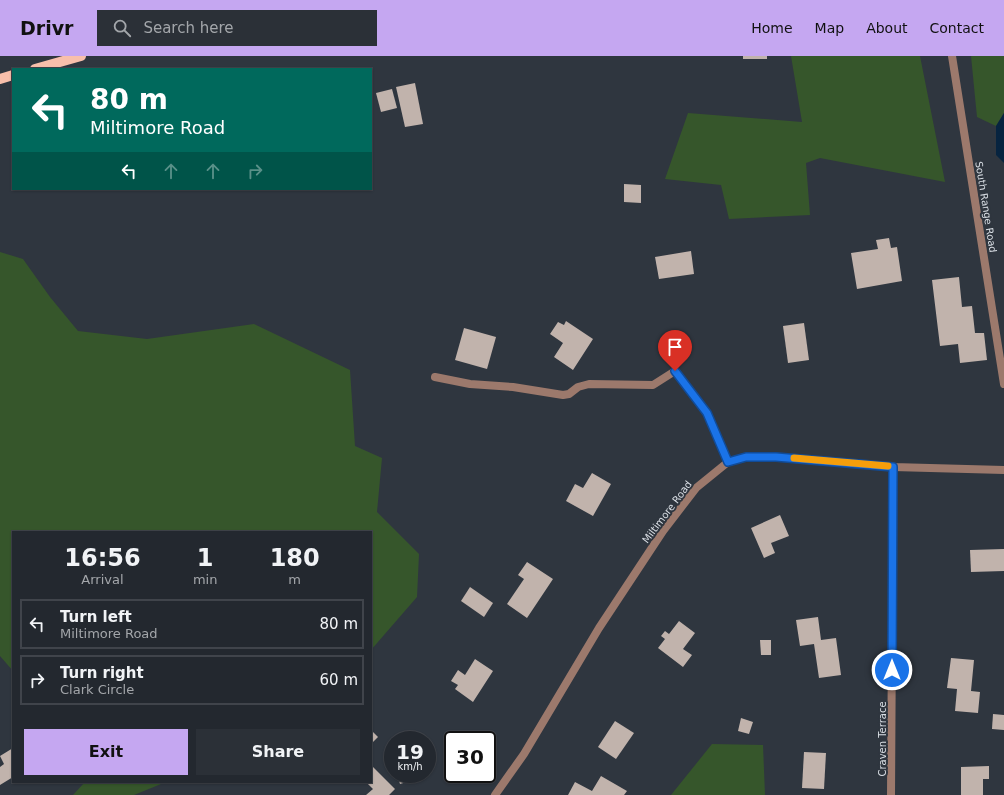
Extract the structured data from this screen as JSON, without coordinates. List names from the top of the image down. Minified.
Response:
{"streets":{"street":["South Range Road","Miltimore Road","Craven Terrace"]},"crossings":[["Miltimore Road","Craven Terrace"]],"page":{"header":"Drivr","search":"Search here","nav":["Home","Map","About","Contact"],"turn":["80 m","Miltimore Road"],"eta":["16:56","Arrival","1","min","180","m"],"list":[{"name":"Turn left","note":"Miltimore Road","value":"80 m"},{"name":"Turn right","note":"Clark Circle","value":"60 m"}],"buttons":["Exit","Share"],"speed":"19 km/h","limit":"30"}}
